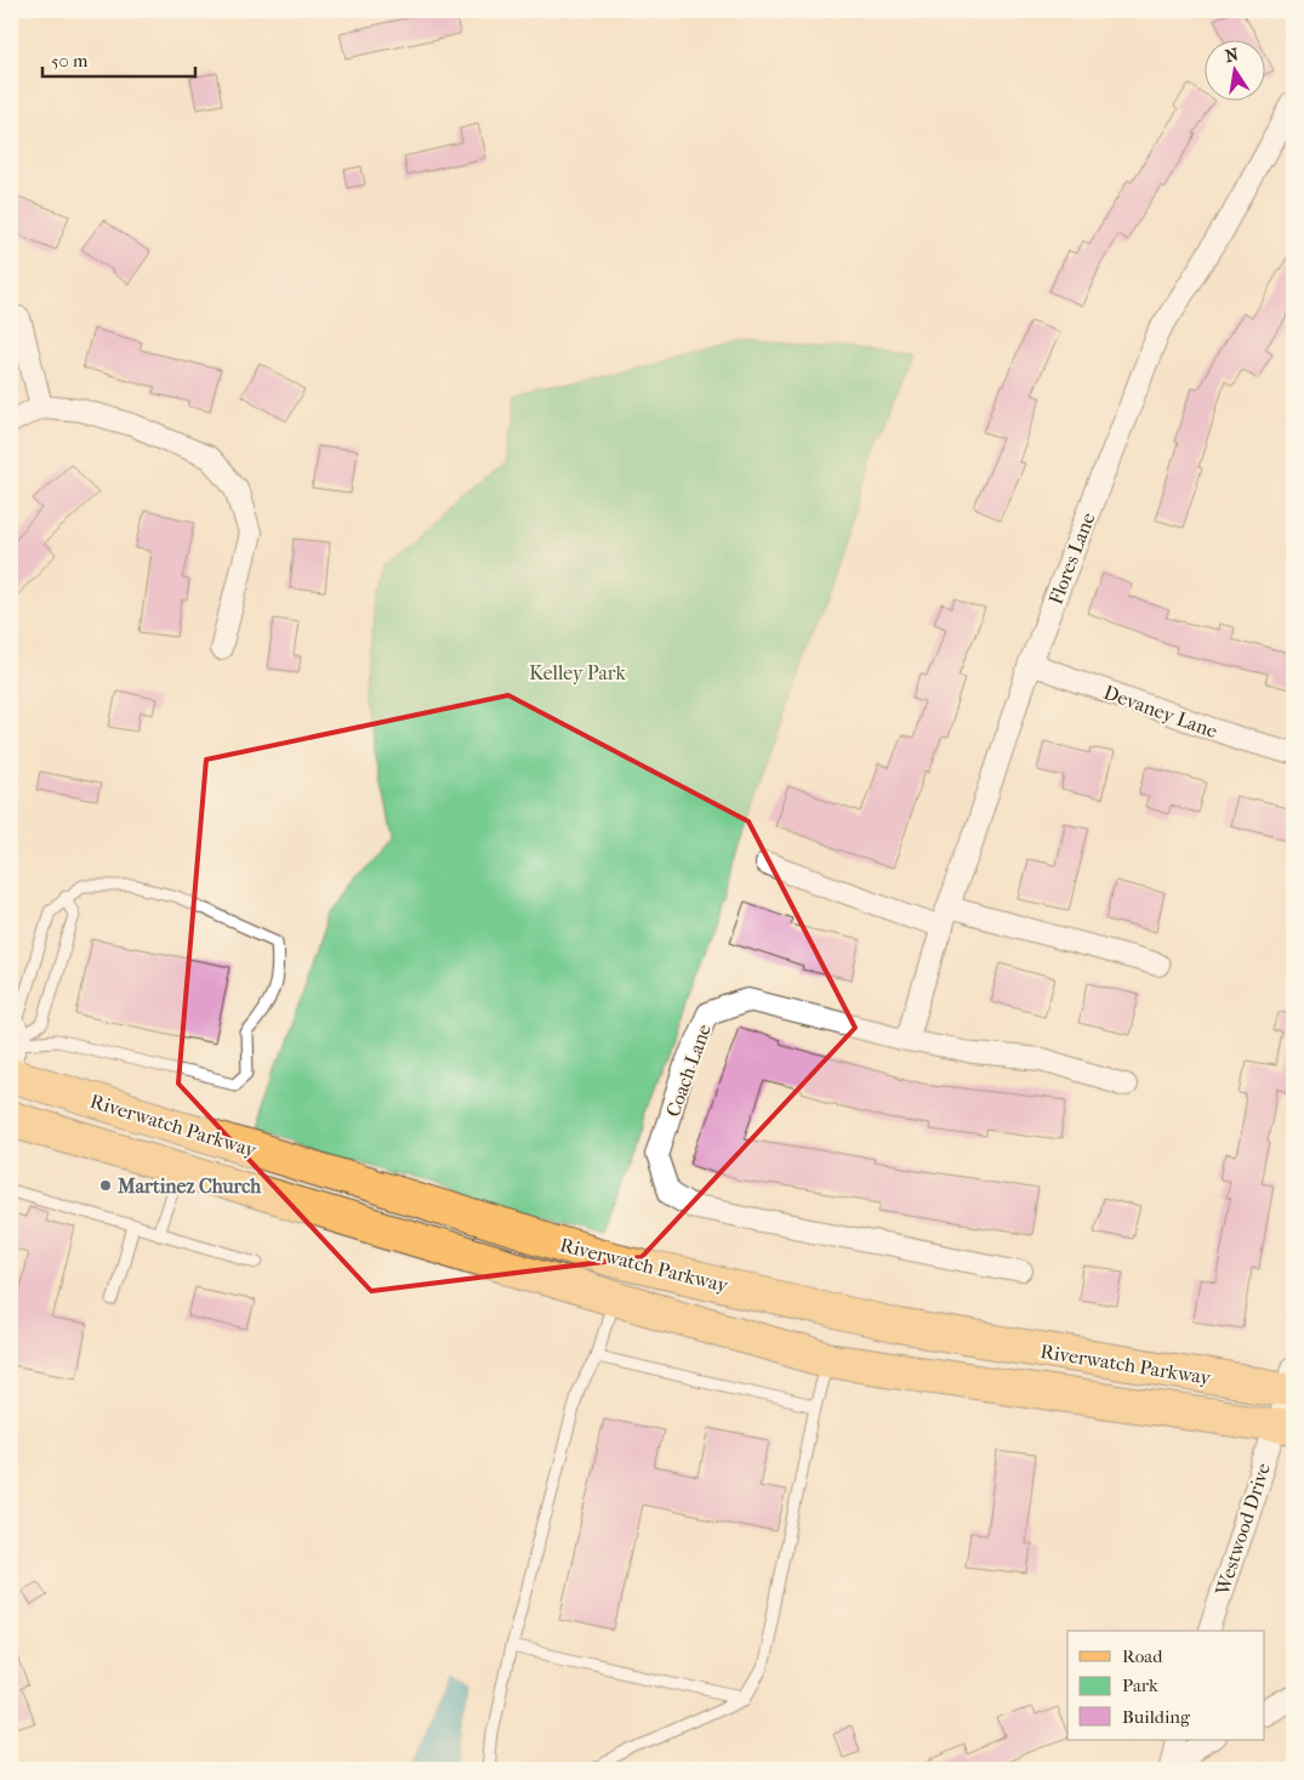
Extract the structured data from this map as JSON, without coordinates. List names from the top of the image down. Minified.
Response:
{"streets":{"main road":["Riverwatch Parkway"],"street":["Flores Lane","Devaney Lane","Coach Lane","Westwood Drive"]},"crossings":[["Flores Lane","Devaney Lane"],["Flores Lane","Coach Lane"],["Riverwatch Parkway","Westwood Drive"]],"parks":["Kelley Park"],"places":["Martinez Church"],"legend":["Road","Park","Building"],"scale_bar":"50 m","north":"top"}
